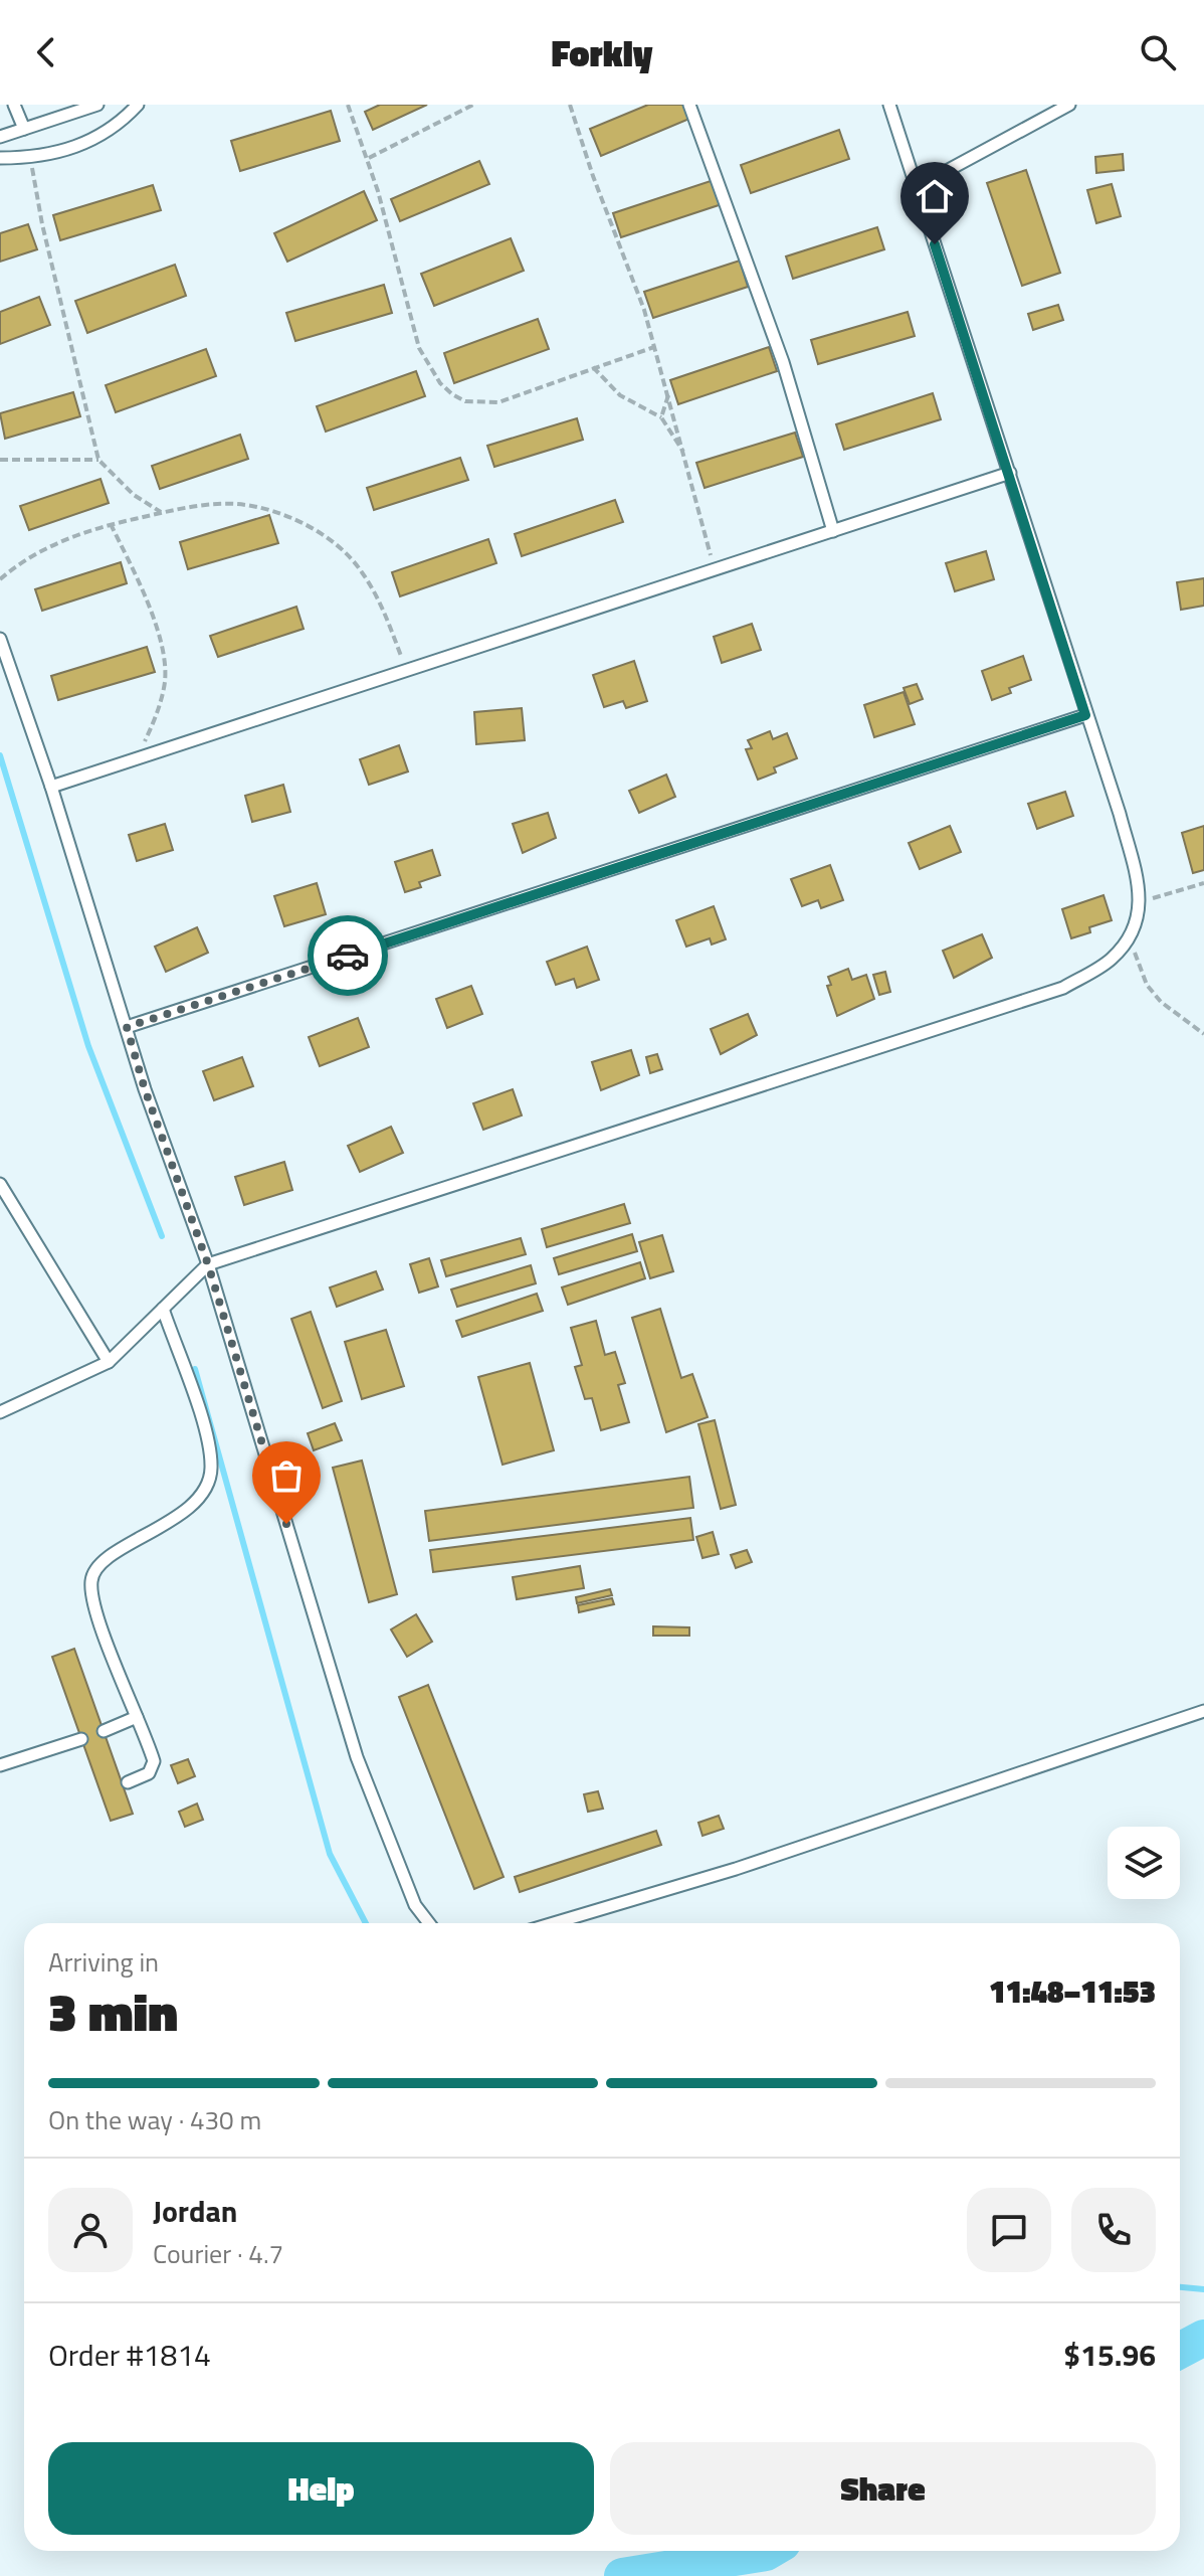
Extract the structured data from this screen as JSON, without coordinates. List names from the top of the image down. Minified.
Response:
{"page":{"header":"Forkly","heading":["3 min","Arriving in","11:48–11:53"],"panel":["Jordan","Courier · 4.7","Order #1814","$15.96"],"bar":"On the way · 430 m","buttons":["Help","Share"]}}
